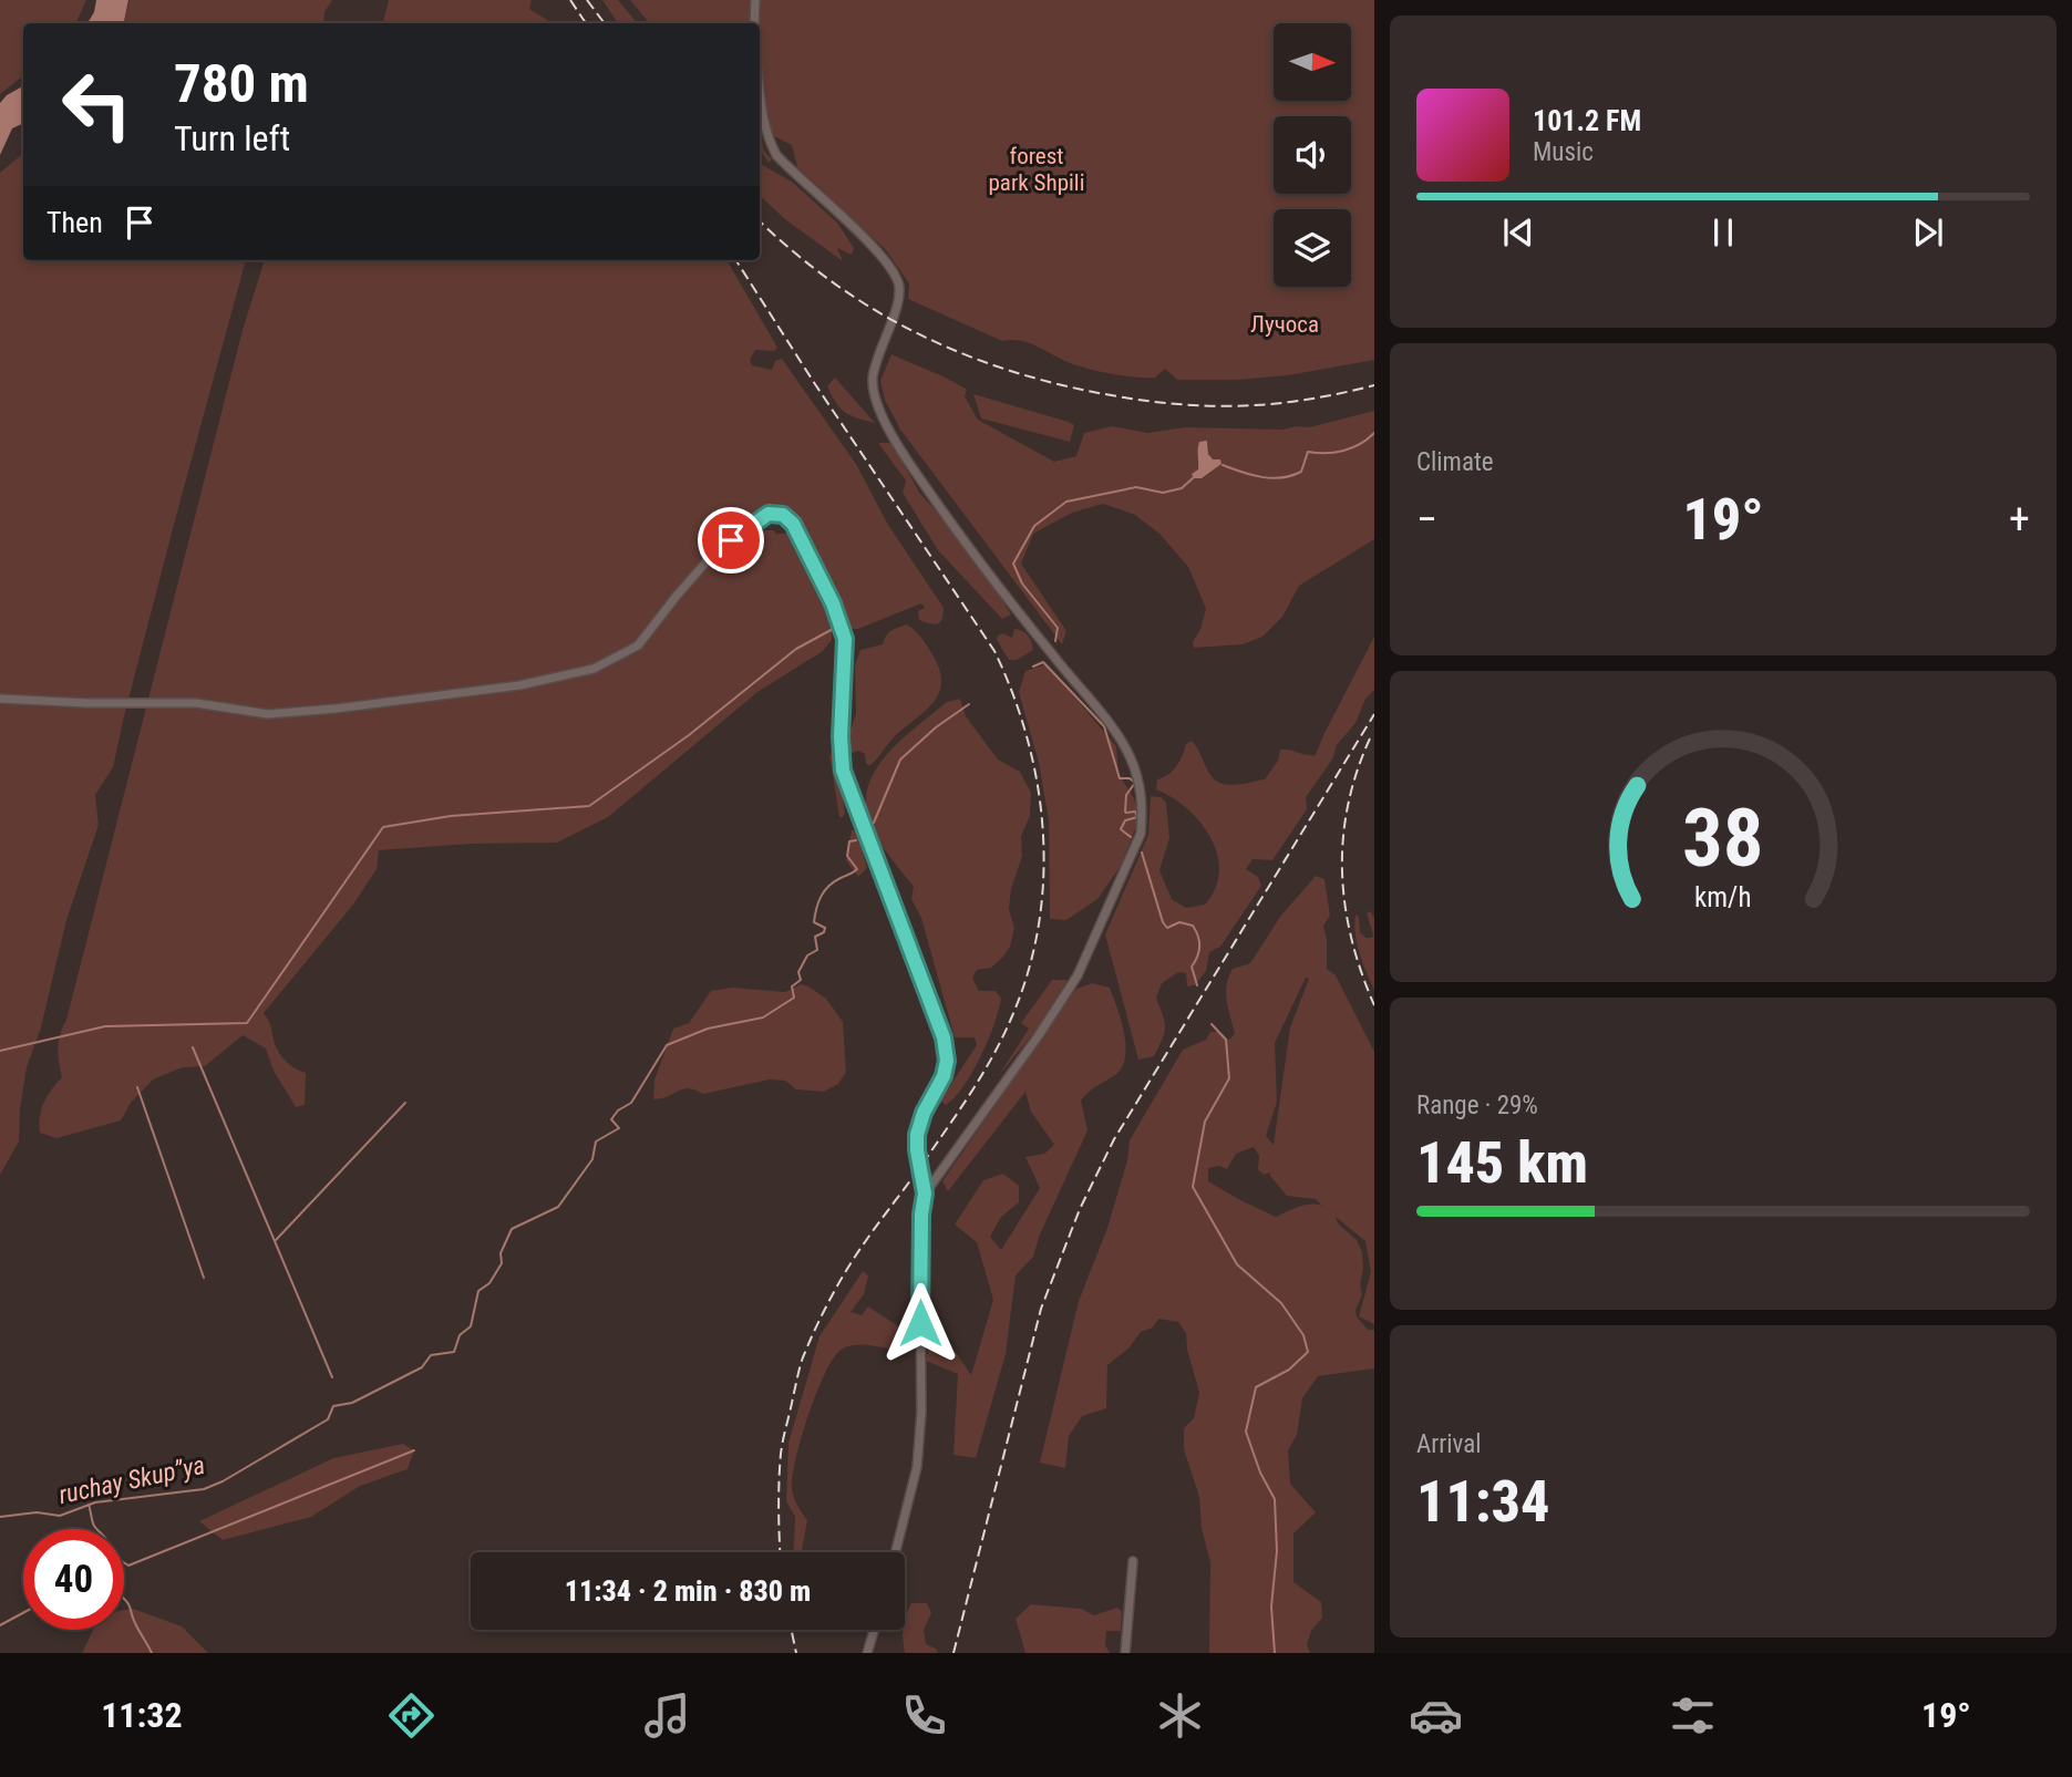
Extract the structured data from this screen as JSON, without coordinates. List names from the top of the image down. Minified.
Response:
{"water":["ruchay Skup’’ya"],"parks":["forest park Shpili","Лучоса"],"north":"right","page":{"turn":["780 m","Turn left"],"song":["101.2 FM","Music"],"then":"Then","tile":["Climate",["Range · 29%","145 km"],["Arrival","11:34"]],"heat":["−","19°","+"],"limit":"40","trip":"11:34 · 2 min · 830 m","tabs":["11:32","19°"],"gauge":["38","km/h"]}}
